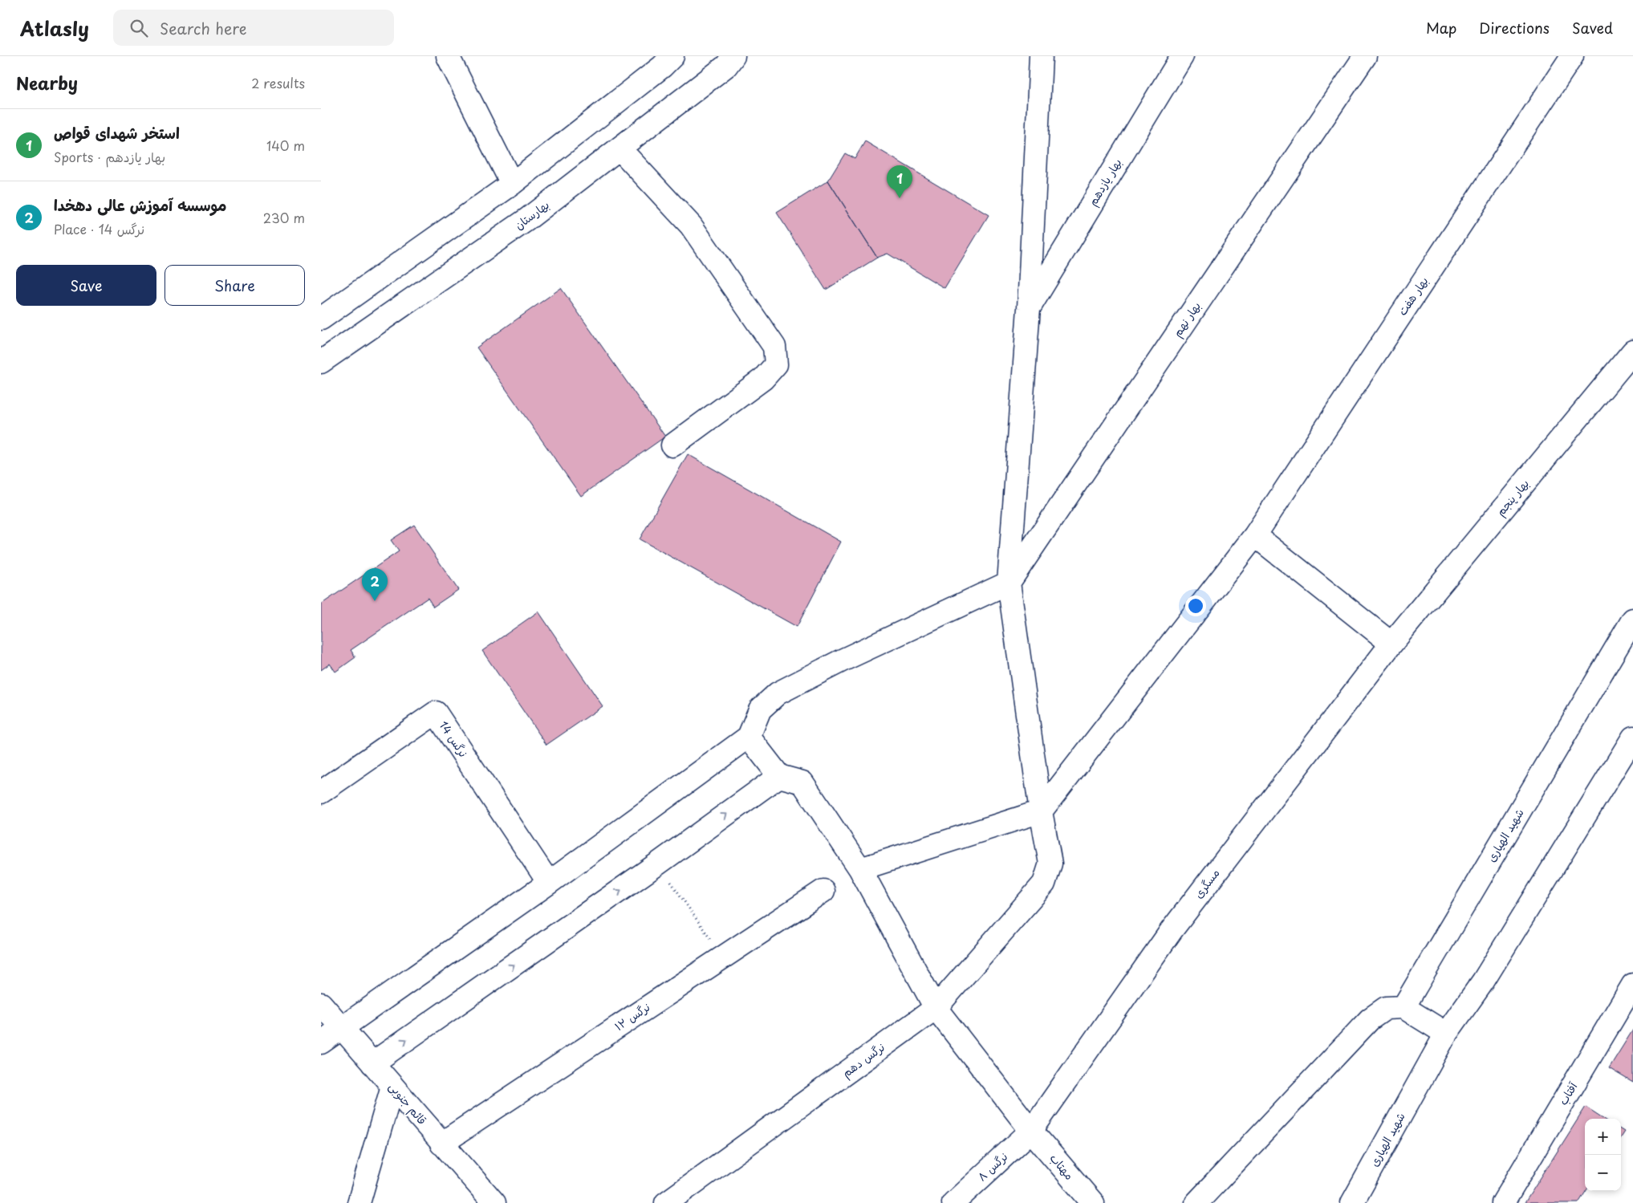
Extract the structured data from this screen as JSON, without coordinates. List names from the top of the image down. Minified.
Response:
{"streets":{"street":["بهار یازدهم","بهارستان","بهار هفت","بهار نهم","بهار پنجم","نرگس 14","شهید الهیاری","مسگری","نرگس ۱۲","نرگس دهم","آفتاب","قائم جنوبی","نرگس ۸","مهتاب"]},"crossings":[["بهار یازدهم","نرگس دهم"],["بهار هفت","نرگس دهم"],["بهار نهم","نرگس دهم"],["بهار پنجم","مسگری"],["مسگری","نرگس ۸"],["مسگری","مهتاب"],["نرگس ۱۲","قائم جنوبی"],["نرگس ۸","مهتاب"]],"page":{"header":"Atlasly","search":"Search here","nav":["Map","Directions","Saved"],"heading":["Nearby","2 results"],"list":[{"mark":"1","name":"استخر شهدای قواص","note":"Sports · بهار یازدهم","value":"140 m"},{"mark":"2","name":"موسسه آموزش عالی دهخدا","note":"Place · نرگس 14","value":"230 m"}],"pins":["1","2"],"buttons":["Save","Share"],"map_buttons":["+","−"]}}
